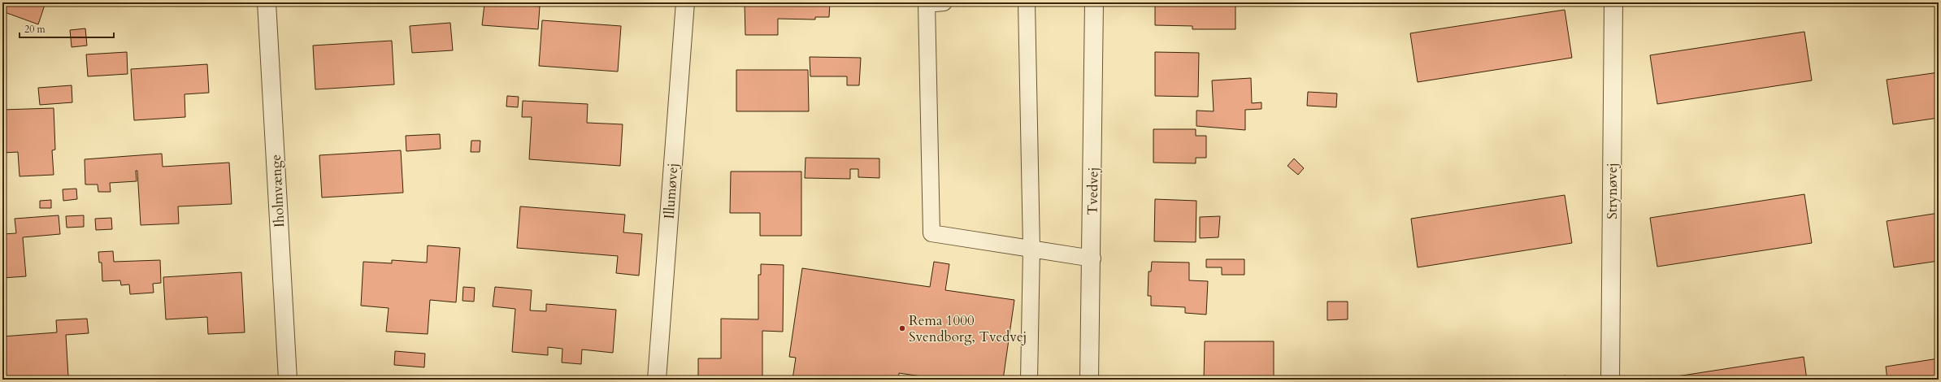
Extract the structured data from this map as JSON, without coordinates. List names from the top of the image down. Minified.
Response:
{"streets":{"street":["Iholmvænge","Illumøvej","Tvedvej","Strynøvej"]},"places":["Rema 1000 Svendborg, Tvedvej"],"scale_bar":"20 m"}
